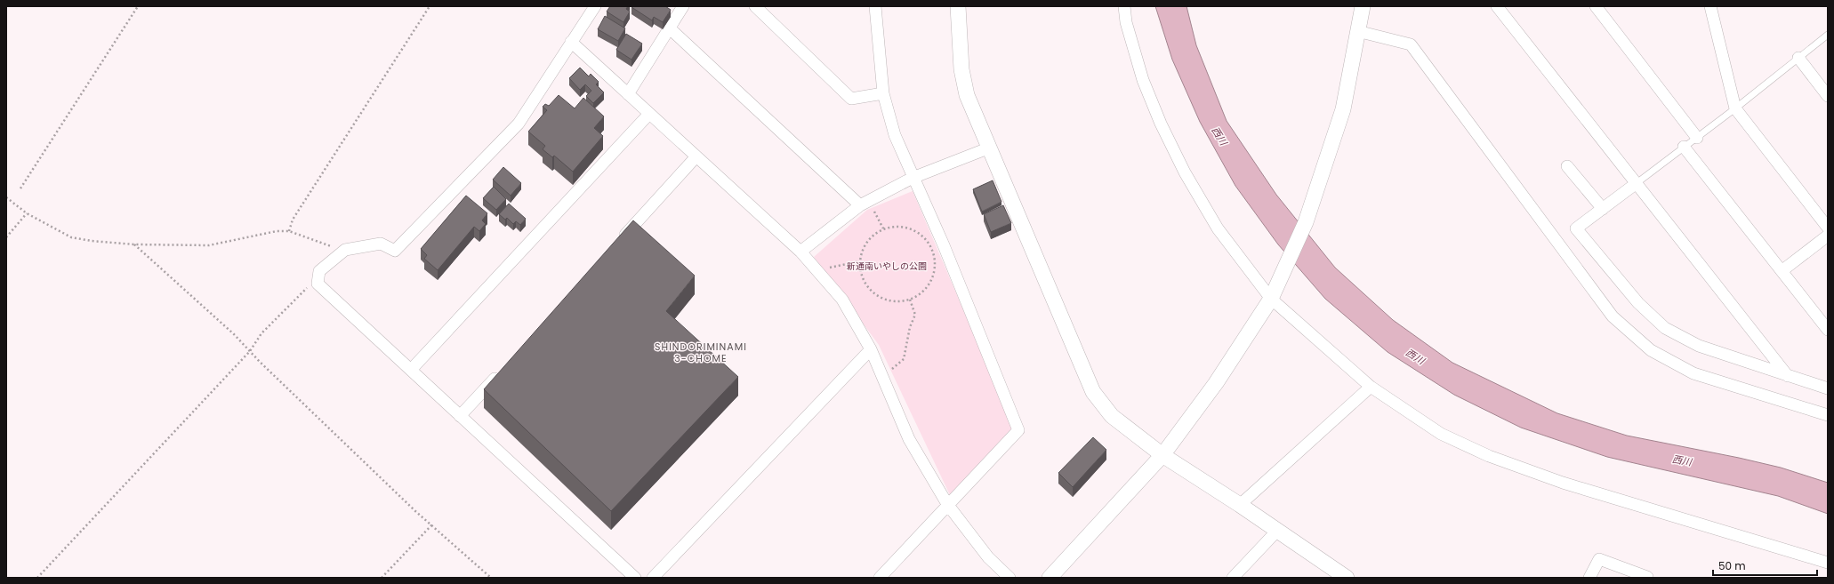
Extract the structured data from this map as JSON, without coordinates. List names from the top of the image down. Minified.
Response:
{"districts":["SHINDORIMINAMI 3-CHOME"],"water":["西川"],"parks":["新通南いやしの公園"],"scale_bar":"50 m"}
